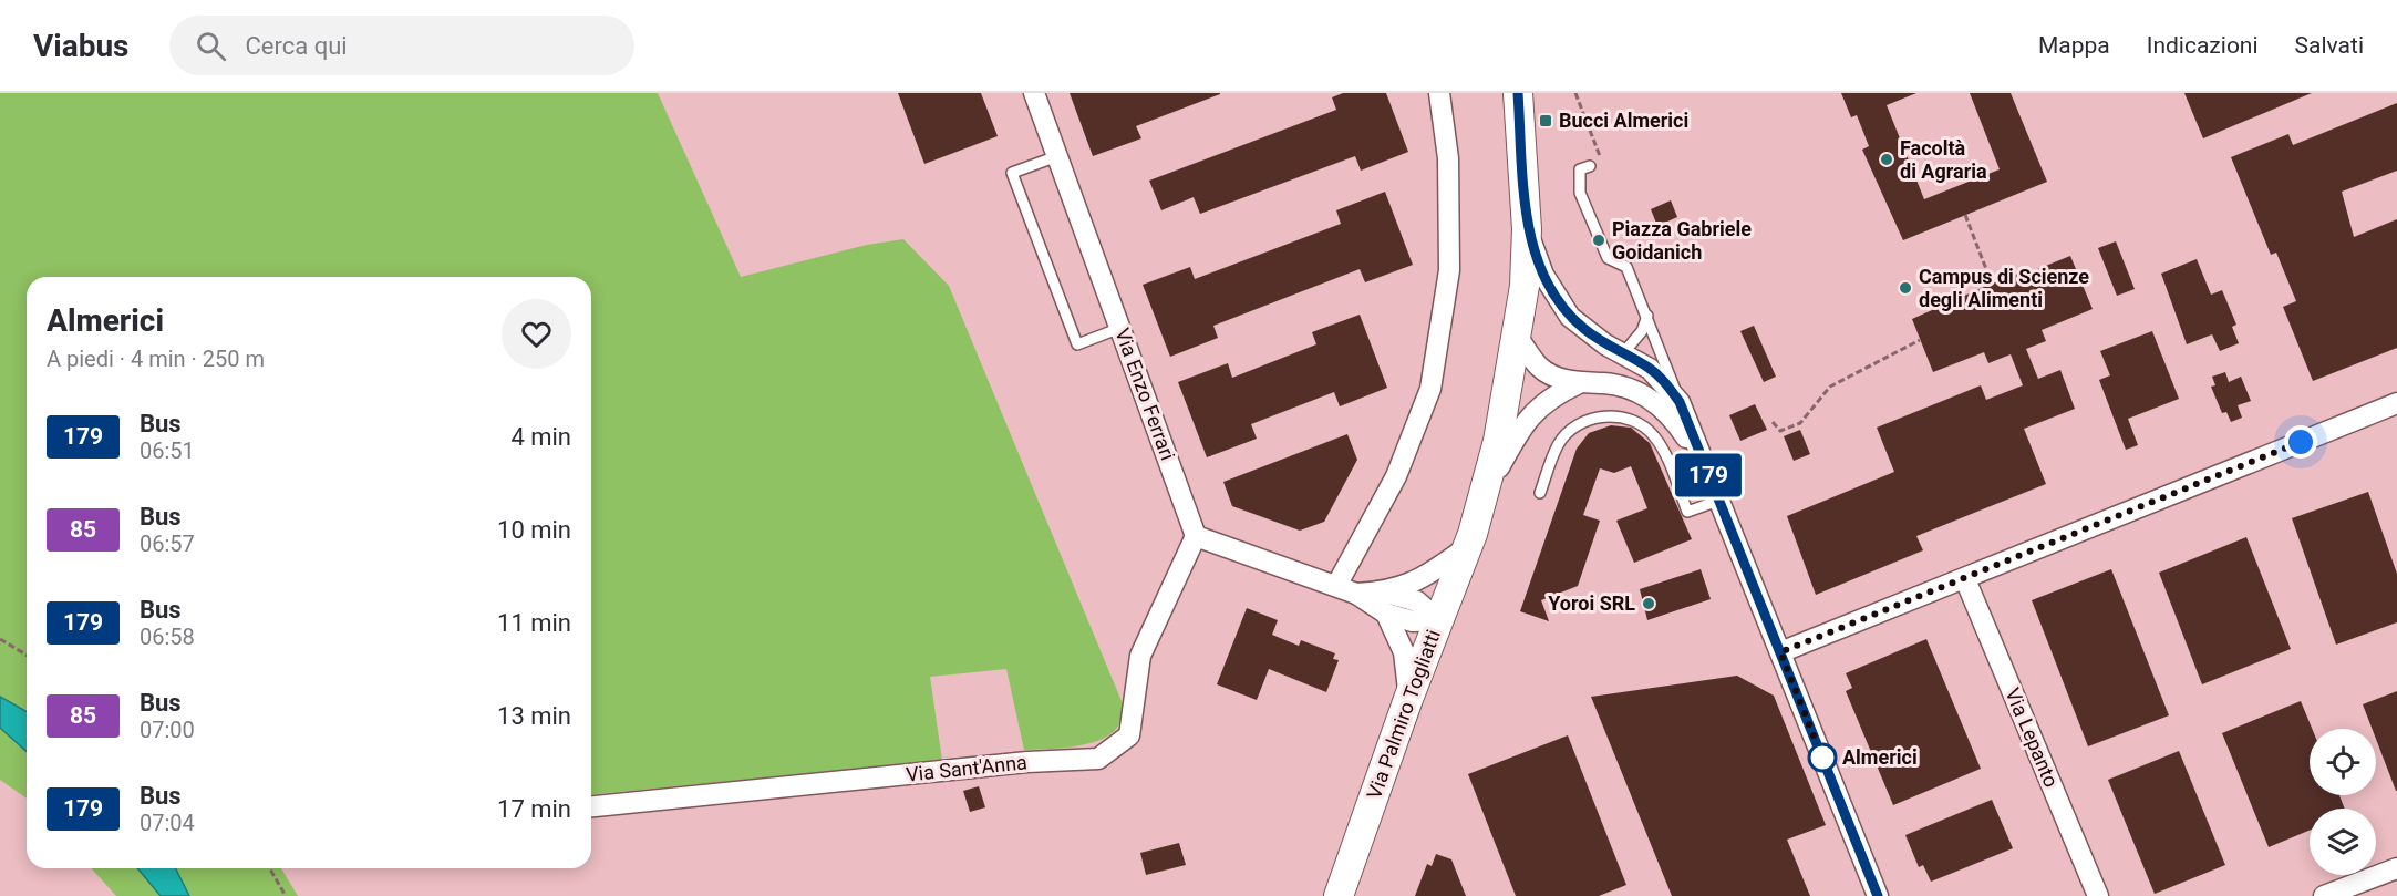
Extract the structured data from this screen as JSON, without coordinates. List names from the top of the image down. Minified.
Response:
{"streets":{"main road":["Via Palmiro Togliatti"],"street":["Via Enzo Ferrari","Via Lepanto","Via Sant'Anna"]},"crossings":[["Via Enzo Ferrari","Via Sant'Anna"]],"places":{"transit":["Bucci Almerici"],"other":["Facoltà di Agraria","Piazza Gabriele Goidanich","Campus di Scienze degli Alimenti","Yoroi SRL","Almerici"]},"lines":["bus line 179"],"page":{"header":"Viabus","search":"Cerca qui","nav":["Mappa","Indicazioni","Salvati"],"on_map":"179","heading":["Almerici","A piedi · 4 min · 250 m"],"list":[{"mark":"179","name":"Bus","note":"06:51","value":"4 min"},{"mark":"85","name":"Bus","note":"06:57","value":"10 min"},{"mark":"179","name":"Bus","note":"06:58","value":"11 min"},{"mark":"85","name":"Bus","note":"07:00","value":"13 min"},{"mark":"179","name":"Bus","note":"07:04","value":"17 min"}]}}
